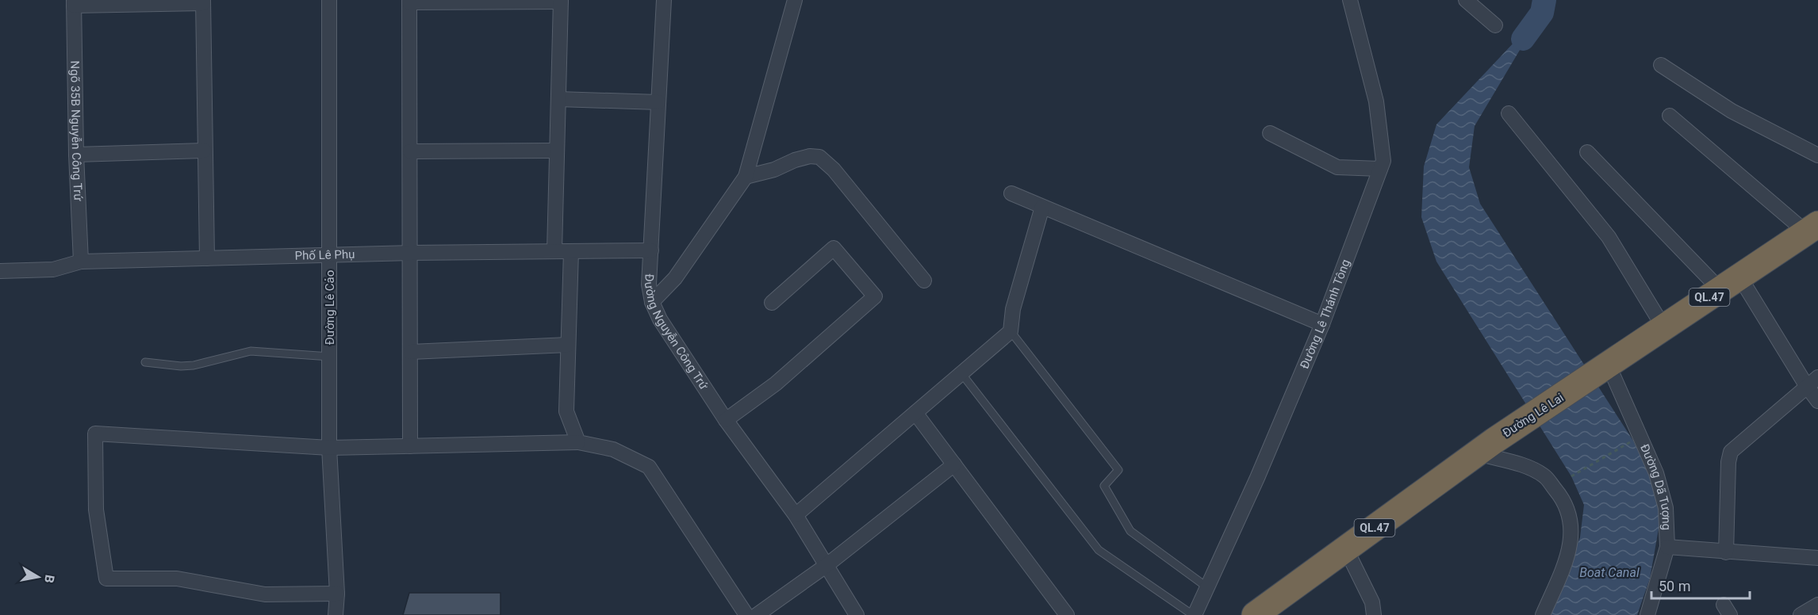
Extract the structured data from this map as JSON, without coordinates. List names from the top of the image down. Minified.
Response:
{"streets":{"highway":["QL.47","Đường Lê Lai"],"street":["Ngõ 35B Nguyễn Công Trứ","Phố Lê Phụ","Đường Lê Cảo","Đường Lê Thánh Tông","Đường Nguyễn Công Trứ","Đường Dã Tượng"]},"crossings":[["Ngõ 35B Nguyễn Công Trứ","Phố Lê Phụ"],["Phố Lê Phụ","Đường Lê Cảo"],["Phố Lê Phụ","Đường Nguyễn Công Trứ"],["Đường Lê Lai","Đường Dã Tượng"]],"water":["Boat Canal"],"scale_bar":"50 m","north":"right"}
